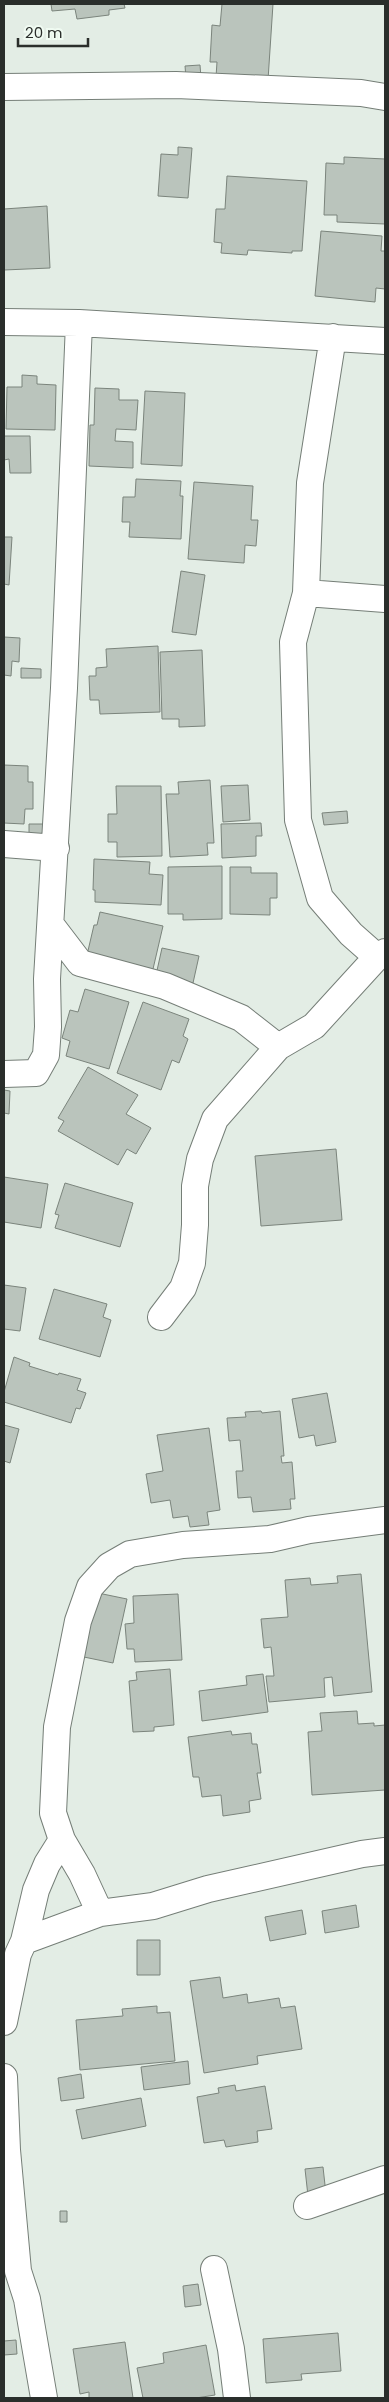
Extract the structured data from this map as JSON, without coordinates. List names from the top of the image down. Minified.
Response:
{"scale_bar":"20 m"}
